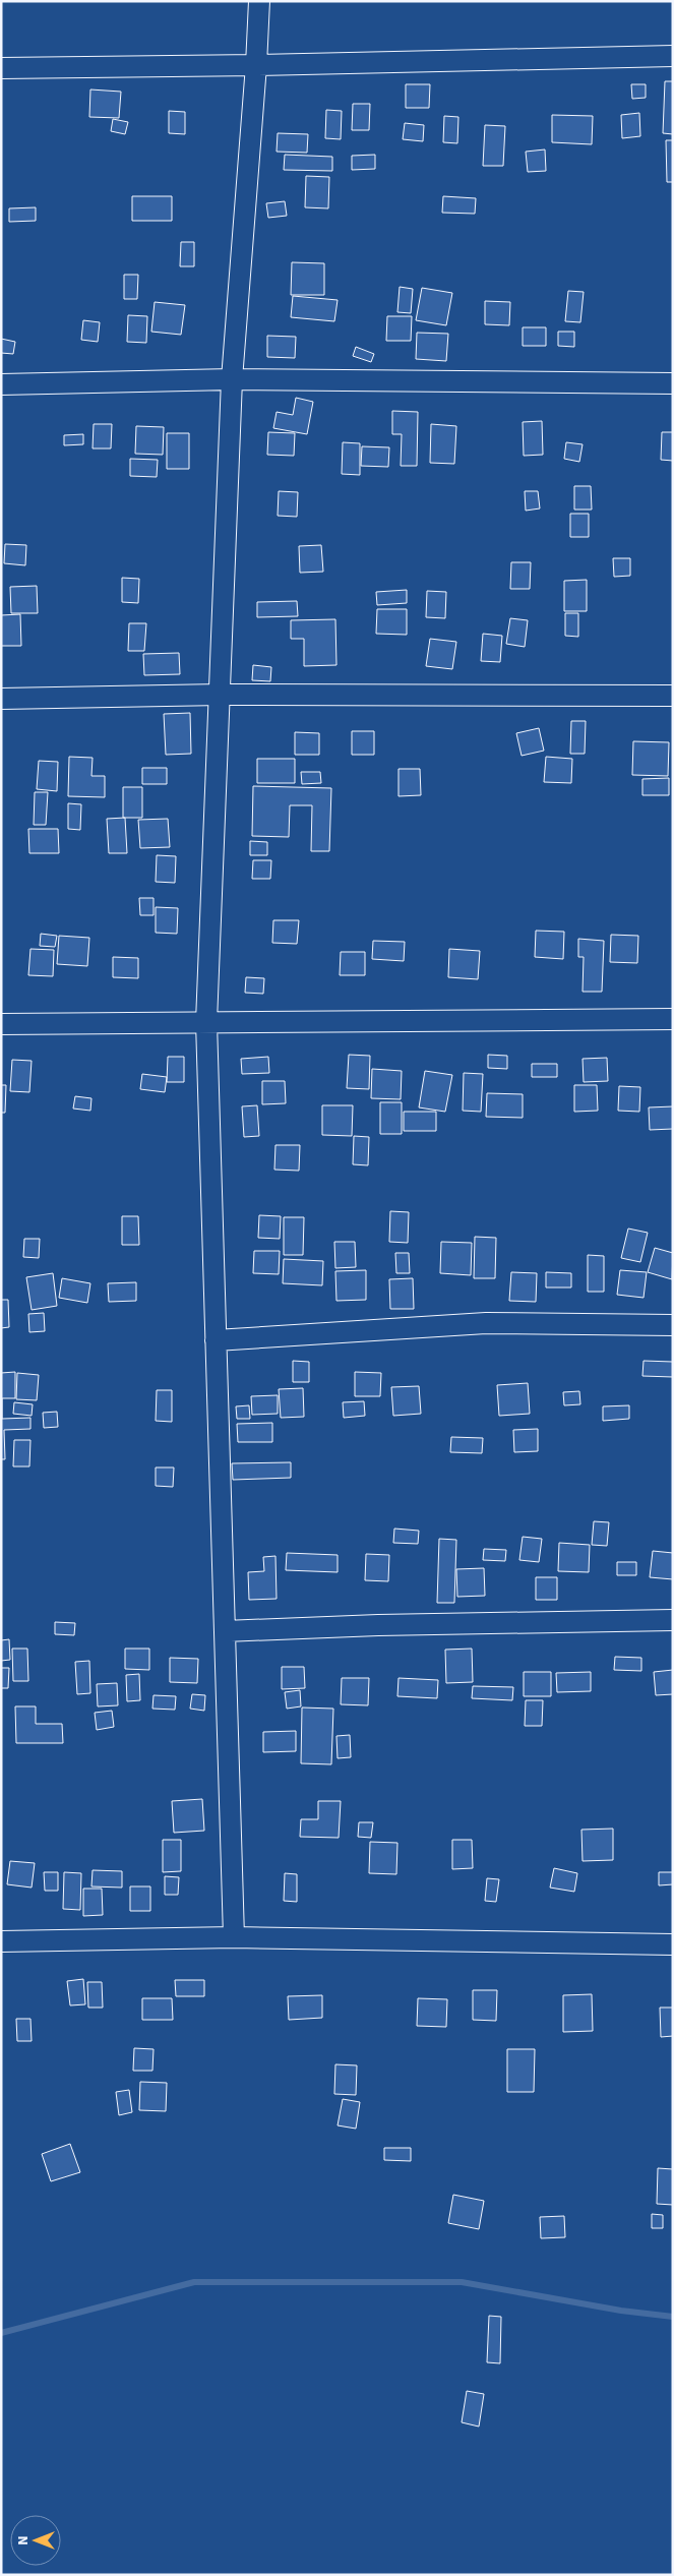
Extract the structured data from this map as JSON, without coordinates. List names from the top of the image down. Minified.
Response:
{"north":"left"}
